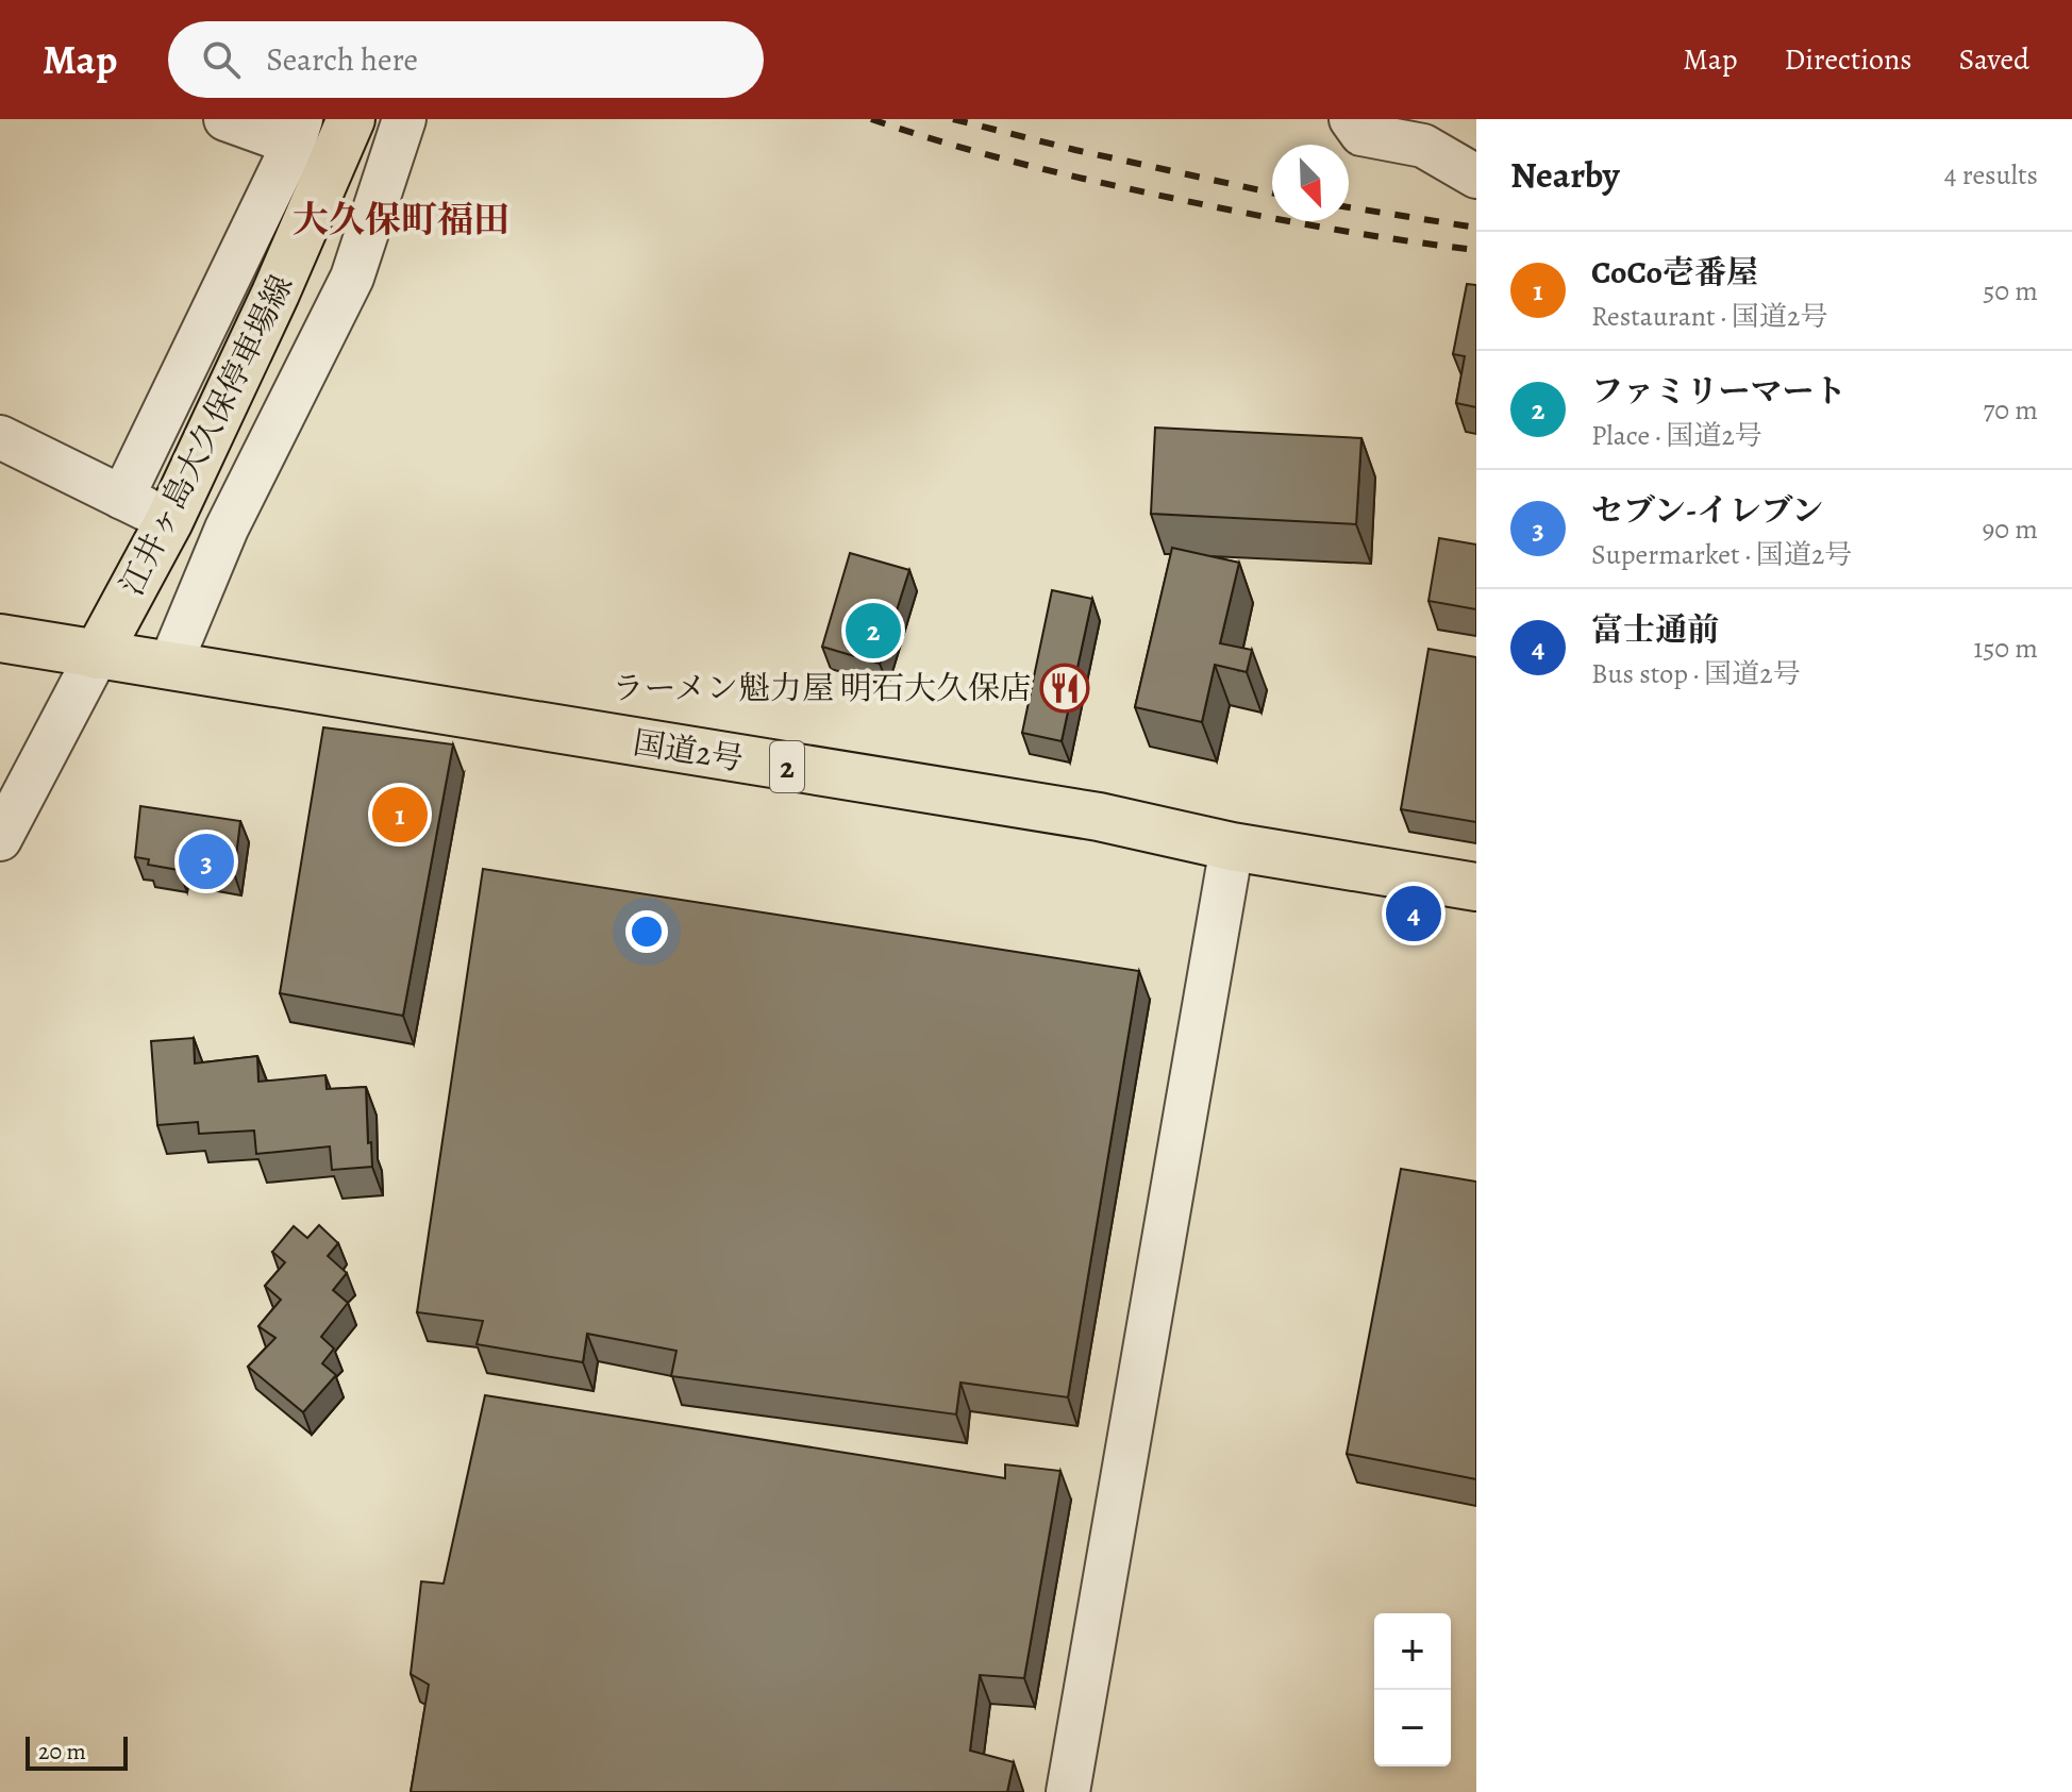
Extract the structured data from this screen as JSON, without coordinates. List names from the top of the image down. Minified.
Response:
{"streets":{"main road":["江井ヶ島大久保停車場線","国道2号","2"]},"crossings":[["江井ヶ島大久保停車場線","国道2号"]],"districts":["大久保町福田"],"places":{"restaurant":["ラーメン魁力屋 明石大久保店"]},"scale_bar":"20 m","north":"bottom right","page":{"header":"Map","search":"Search here","nav":["Map","Directions","Saved"],"heading":["Nearby","4 results"],"list":[{"mark":"1","name":"CoCo壱番屋","note":"Restaurant · 国道2号","value":"50 m"},{"mark":"2","name":"ファミリーマート","note":"Place · 国道2号","value":"70 m"},{"mark":"3","name":"セブン-イレブン","note":"Supermarket · 国道2号","value":"90 m"},{"mark":"4","name":"富士通前","note":"Bus stop · 国道2号","value":"150 m"}],"pins":["2","1","3","4"],"map_buttons":["+","−"],"scale":"20 m"}}
